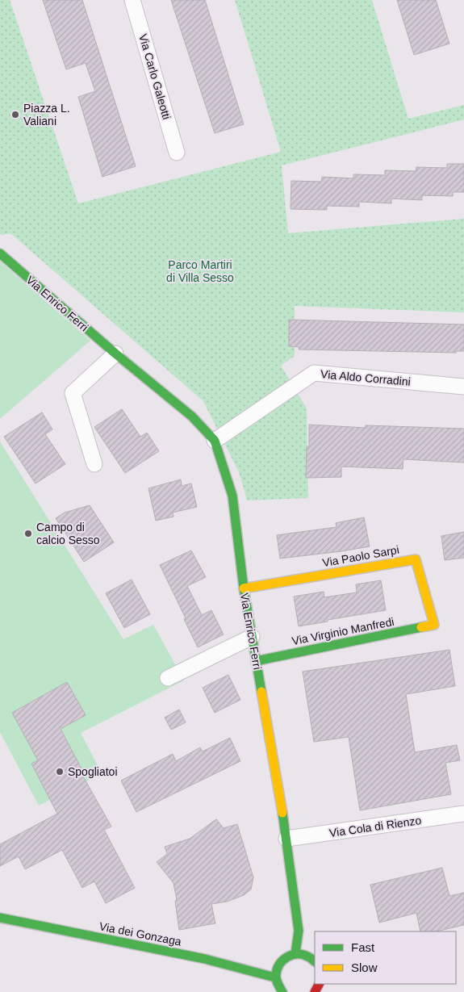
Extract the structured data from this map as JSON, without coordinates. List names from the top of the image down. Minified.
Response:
{"streets":{"street":["Via Carlo Galeotti","Via Enrico Ferri","Via Aldo Corradini","Via Paolo Sarpi","Via Virginio Manfredi","Via Cola di Rienzo","Via dei Gonzaga"]},"crossings":[["Via Enrico Ferri","Via Aldo Corradini"],["Via Enrico Ferri","Via Paolo Sarpi"],["Via Enrico Ferri","Via Virginio Manfredi"],["Via Enrico Ferri","Via Cola di Rienzo"],["Via Paolo Sarpi","Via Virginio Manfredi"]],"parks":["Parco Martiri di Villa Sesso"],"places":["Piazza L. Valiani","Campo di calcio Sesso","Spogliatoi"],"legend":["Fast","Slow"]}
